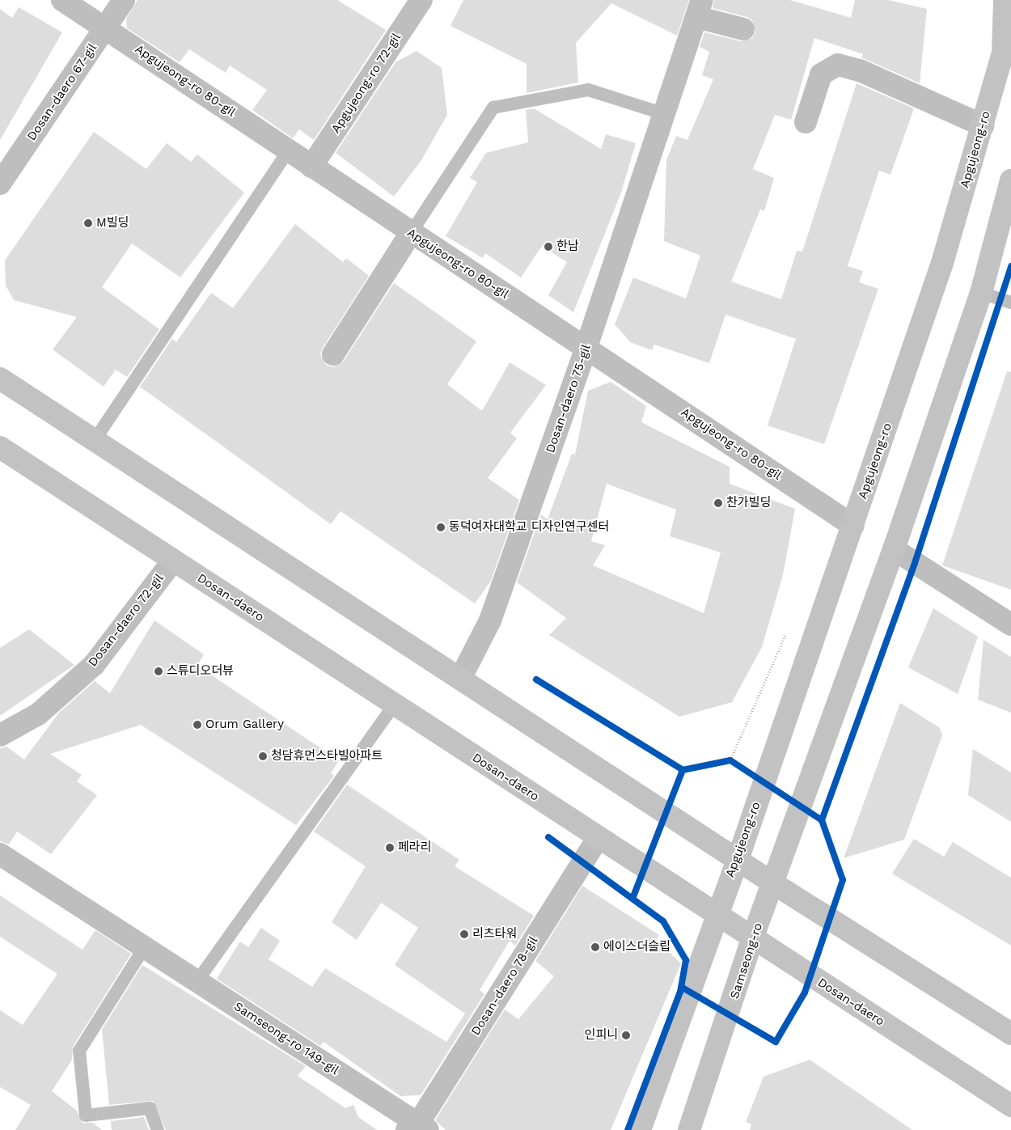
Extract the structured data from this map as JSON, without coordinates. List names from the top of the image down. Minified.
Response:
{"streets":{"main road":["Apgujeong-ro","Dosan-daero","Samseong-ro"],"street":["Apgujeong-ro 80-gil","Apgujeong-ro 72-gil","Dosan-daero 67-gil","Dosan-daero 75-gil","Dosan-daero 72-gil","Dosan-daero 78-gil","Samseong-ro 149-gil"]},"crossings":[["Apgujeong-ro 80-gil","Apgujeong-ro 72-gil"],["Apgujeong-ro 80-gil","Dosan-daero 67-gil"],["Apgujeong-ro 80-gil","Apgujeong-ro"],["Apgujeong-ro 80-gil","Dosan-daero 75-gil"],["Apgujeong-ro","Dosan-daero"],["Dosan-daero","Dosan-daero 72-gil"],["Dosan-daero","Samseong-ro"],["Dosan-daero","Dosan-daero 78-gil"],["Dosan-daero 78-gil","Samseong-ro 149-gil"]],"places":["M빌딩","한남","찬가빌딩","동덕여자대학교 디자인연구센터","스튜디오더뷰","Orum Gallery","청담휴먼스타빌아파트","페라리","리츠타워","에이스더슬립","인피니"]}
